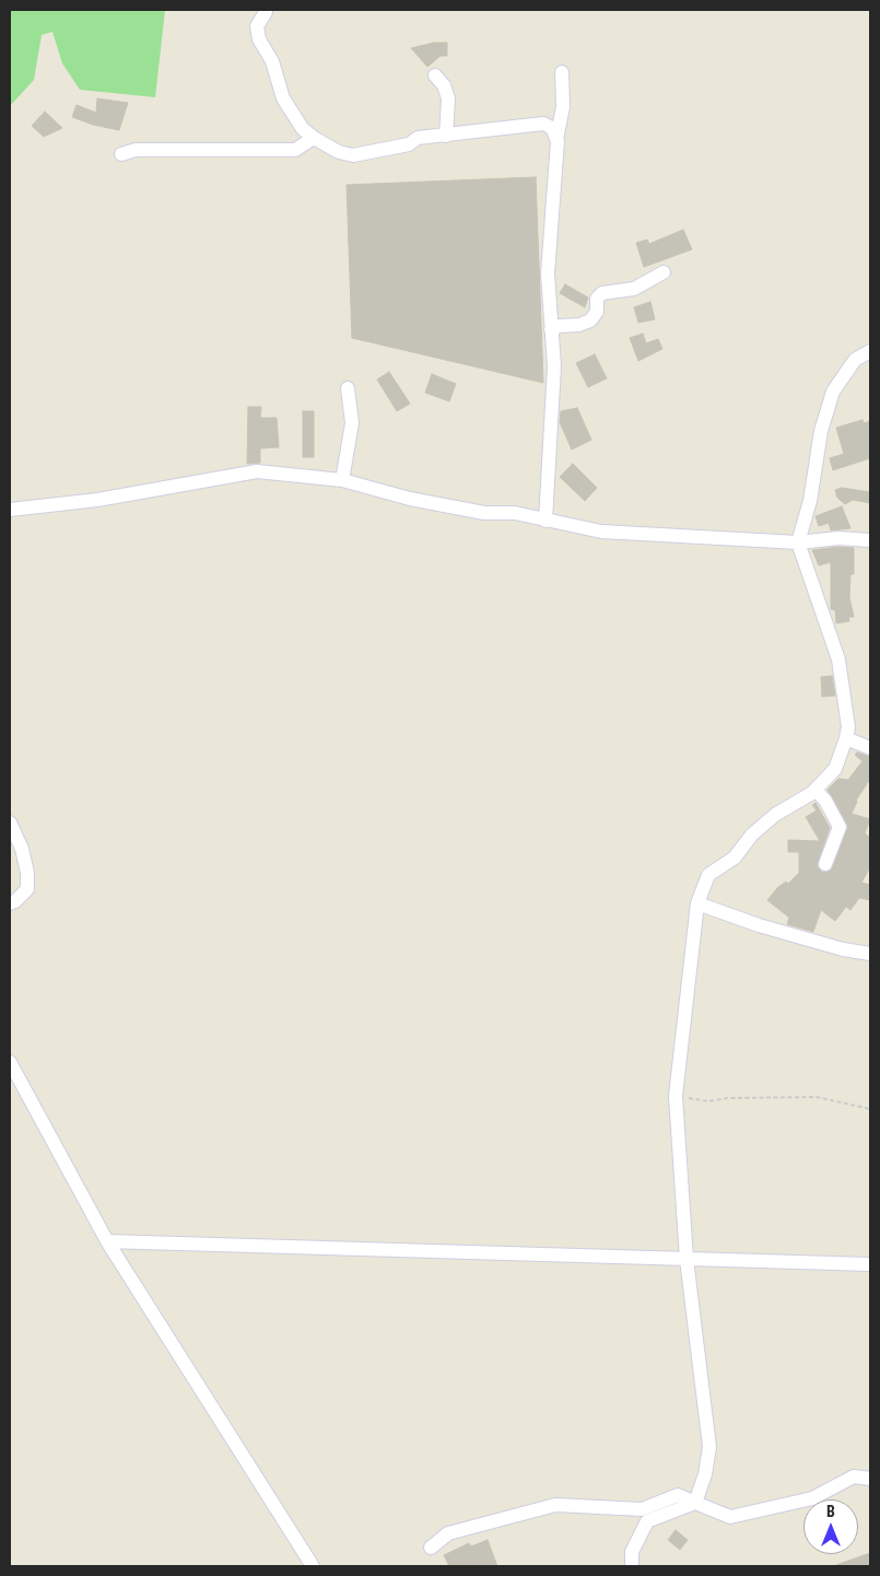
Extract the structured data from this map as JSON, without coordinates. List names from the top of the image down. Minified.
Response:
{"north":"top"}
